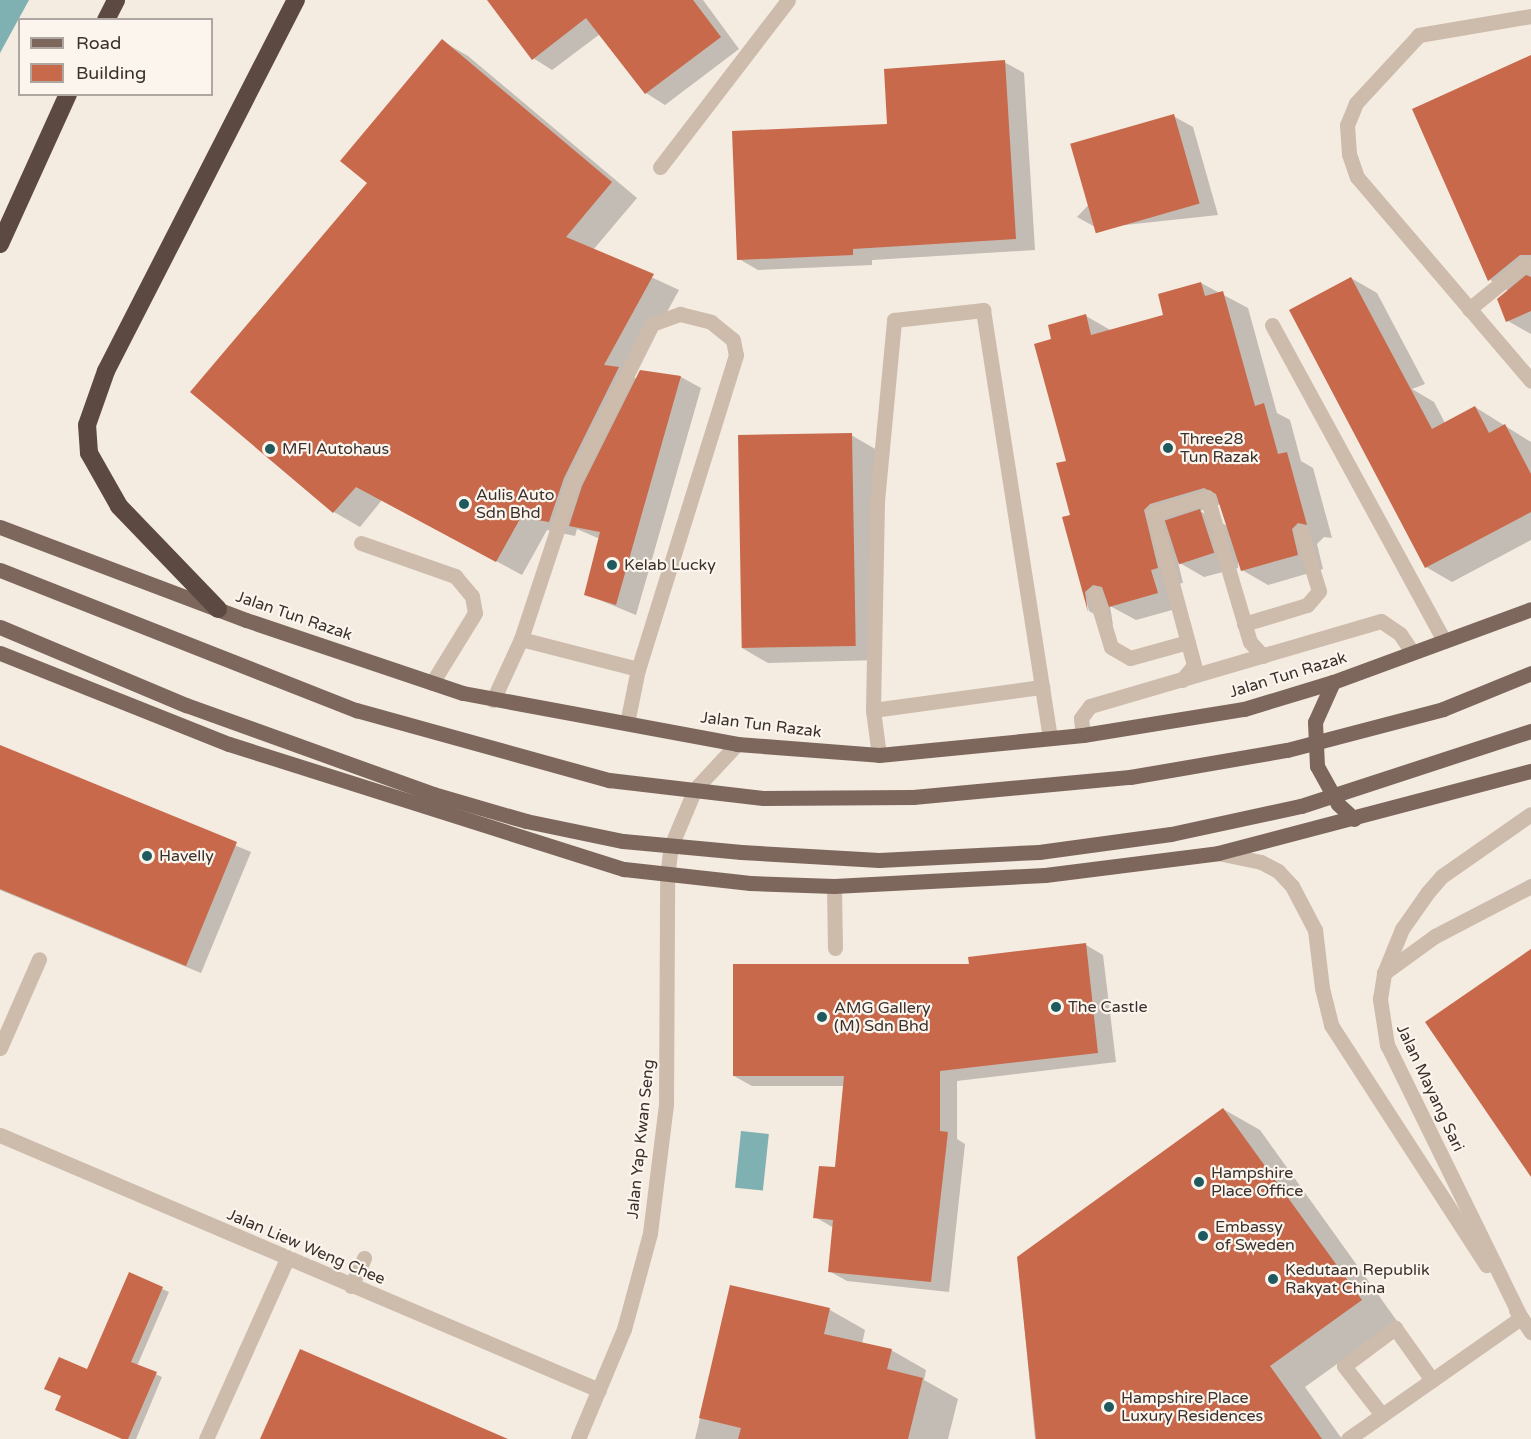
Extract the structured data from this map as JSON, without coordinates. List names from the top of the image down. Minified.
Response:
{"streets":{"main road":["Jalan Tun Razak"],"street":["Jalan Mayang Sari","Jalan Yap Kwan Seng","Jalan Liew Weng Chee"]},"crossings":[["Jalan Tun Razak","Jalan Yap Kwan Seng"],["Jalan Yap Kwan Seng","Jalan Liew Weng Chee"]],"places":["Three28 Tun Razak","MFI Autohaus","Aulis Auto Sdn Bhd","Kelab Lucky","Havelly","The Castle","AMG Gallery (M) Sdn Bhd","Hampshire Place Office","Embassy of Sweden","Kedutaan Republik Rakyat China","Hampshire Place Luxury Residences"],"legend":["Road","Building"]}
